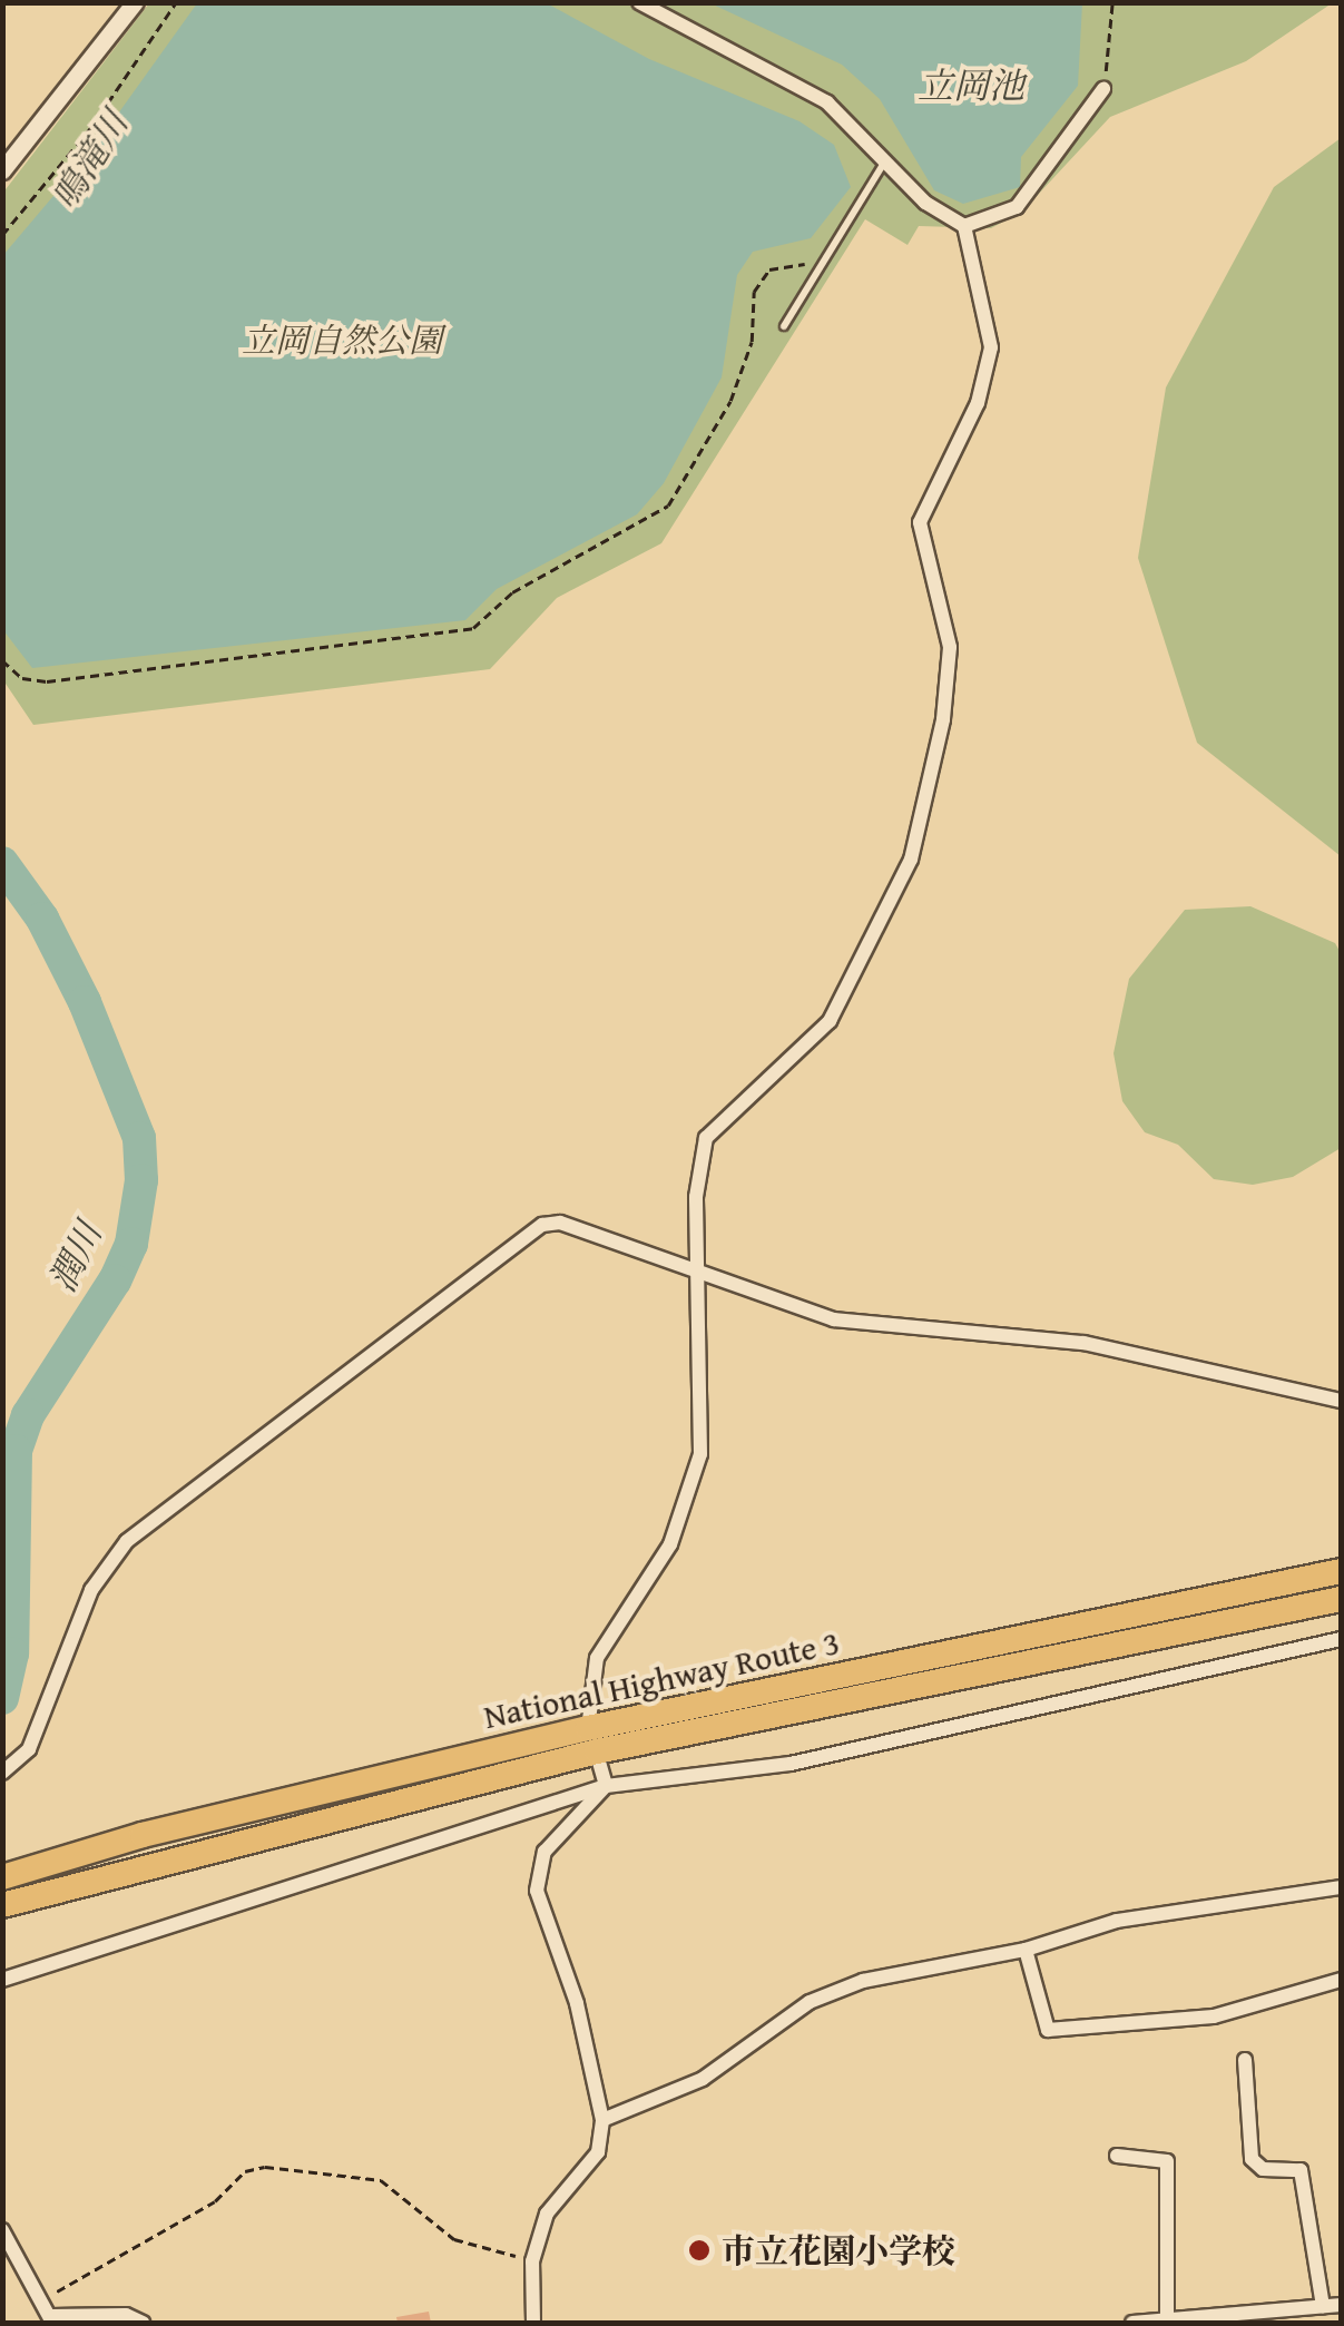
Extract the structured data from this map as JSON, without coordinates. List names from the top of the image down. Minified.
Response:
{"streets":{"highway":["National Highway Route 3"]},"water":["立岡池","鳴滝川","潤川"],"parks":["立岡自然公園"],"places":["市立花園小学校"]}
